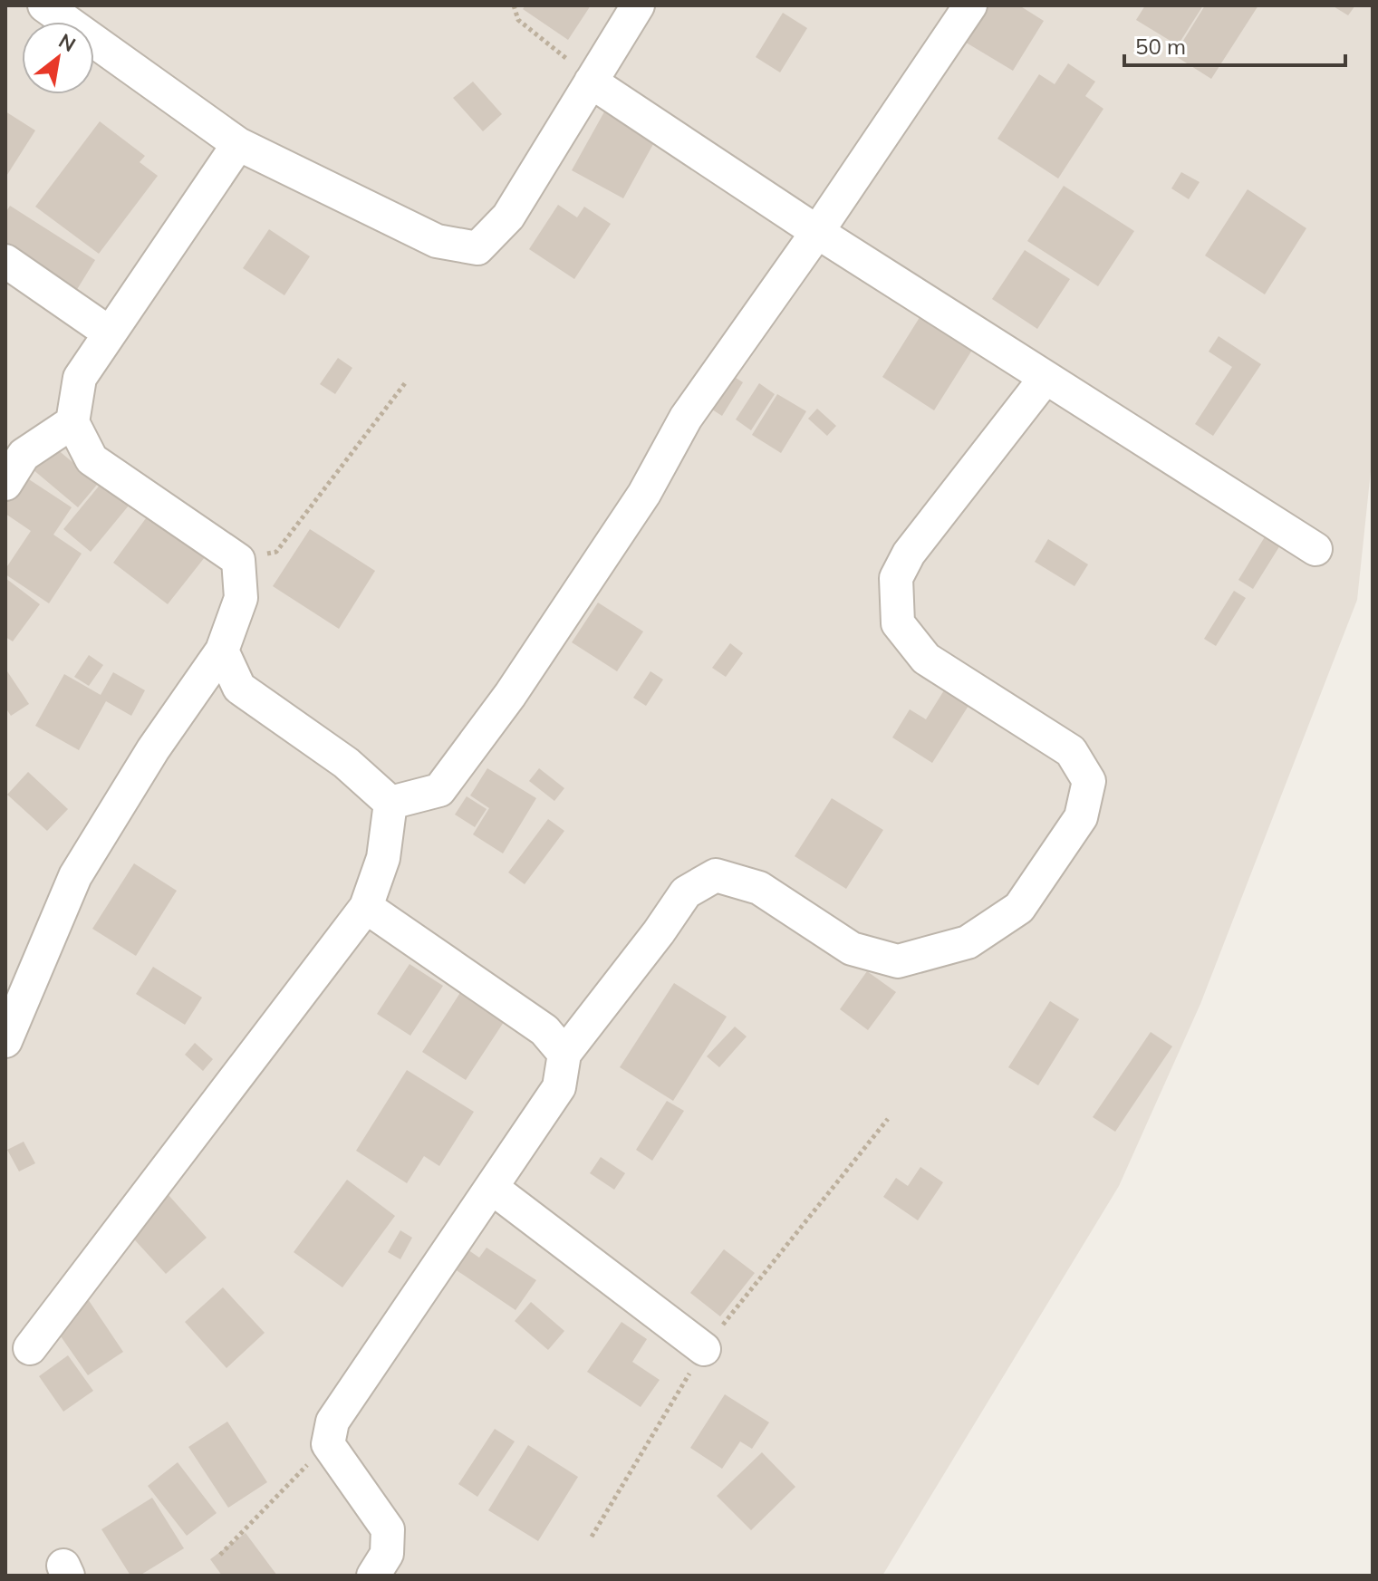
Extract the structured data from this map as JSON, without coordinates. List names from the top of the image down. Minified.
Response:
{"scale_bar":"50 m","north":"top right"}
